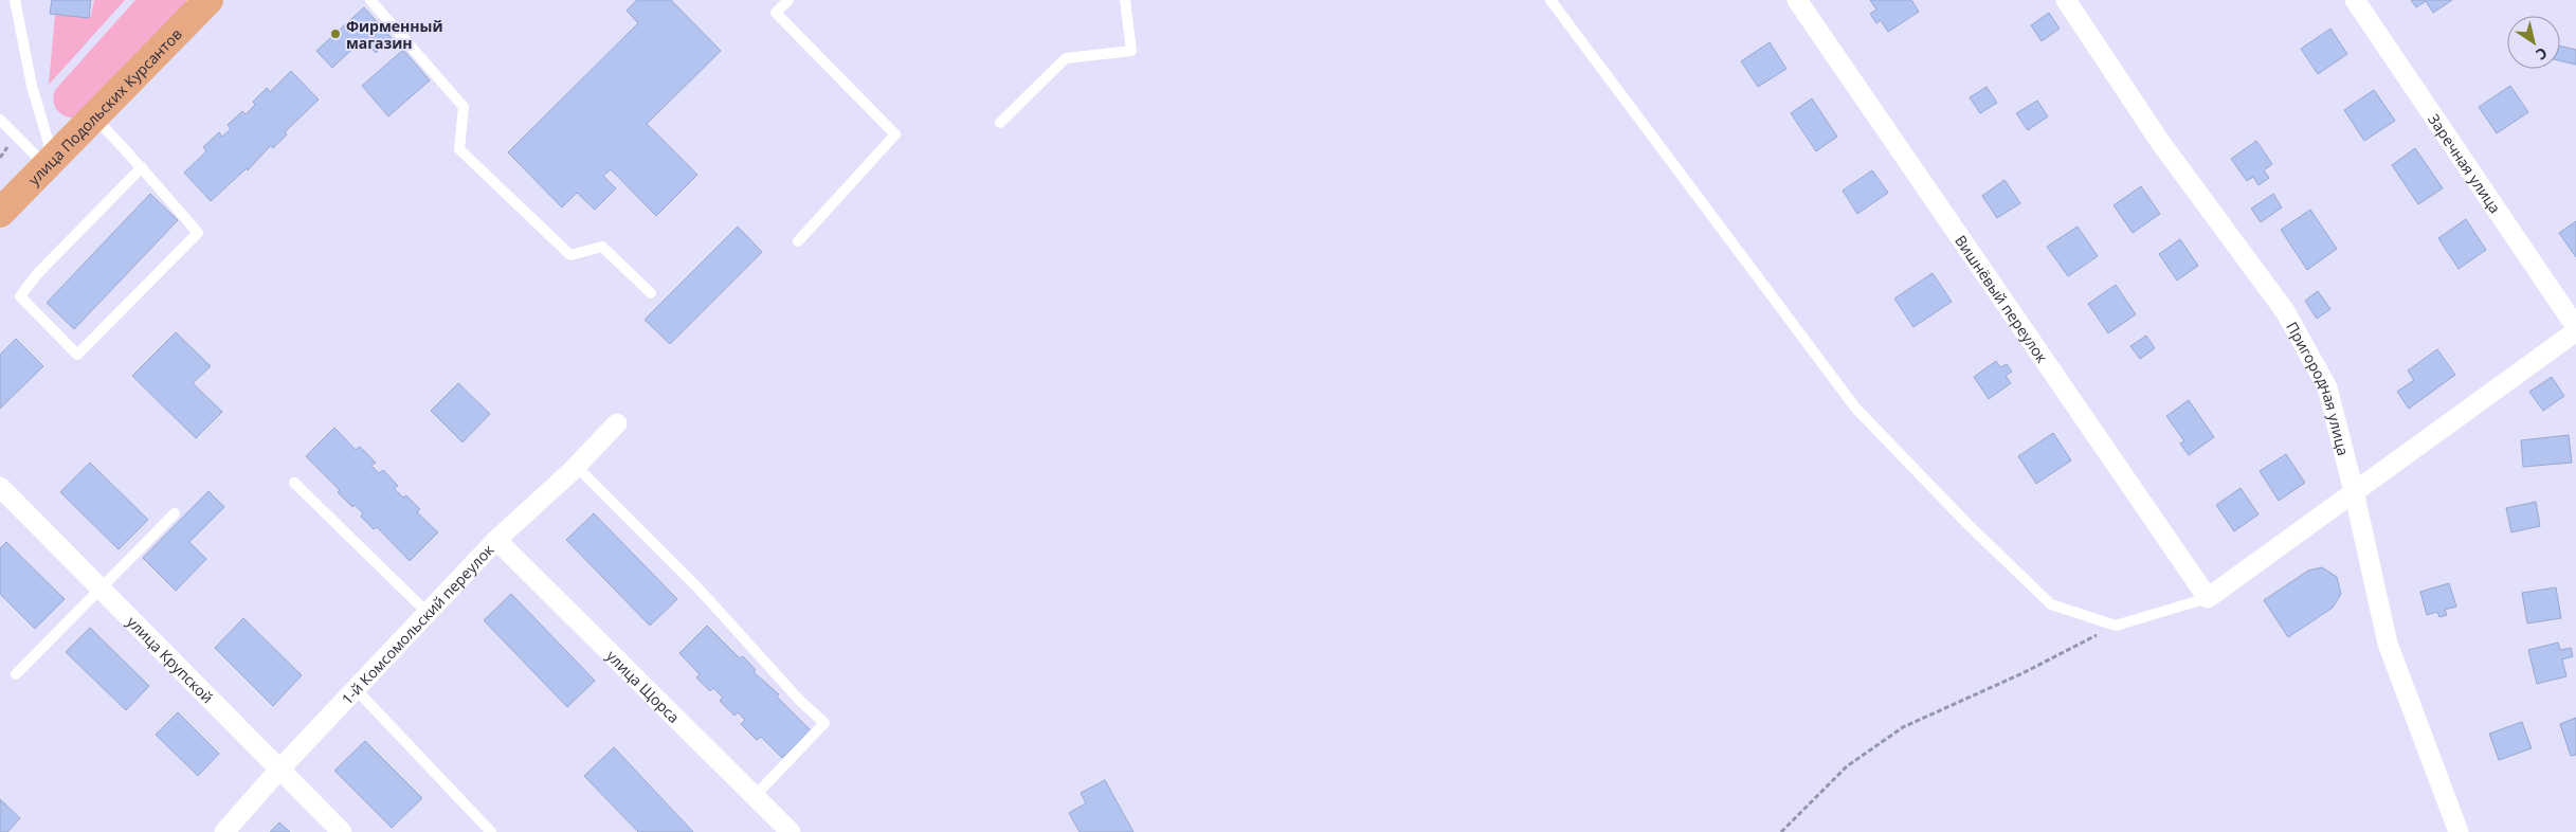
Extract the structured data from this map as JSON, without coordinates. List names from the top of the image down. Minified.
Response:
{"streets":{"main road":["улица Подольских Курсантов"],"street":["Заречная улица","Вишнёвый переулок","Пригородная улица","1-й Комсомольский переулок","улица Крупской","улица Щорса"]},"crossings":[["1-й Комсомольский переулок","улица Крупской"],["1-й Комсомольский переулок","улица Щорса"]],"places":["Фирменный магазин"],"north":"bottom right"}
